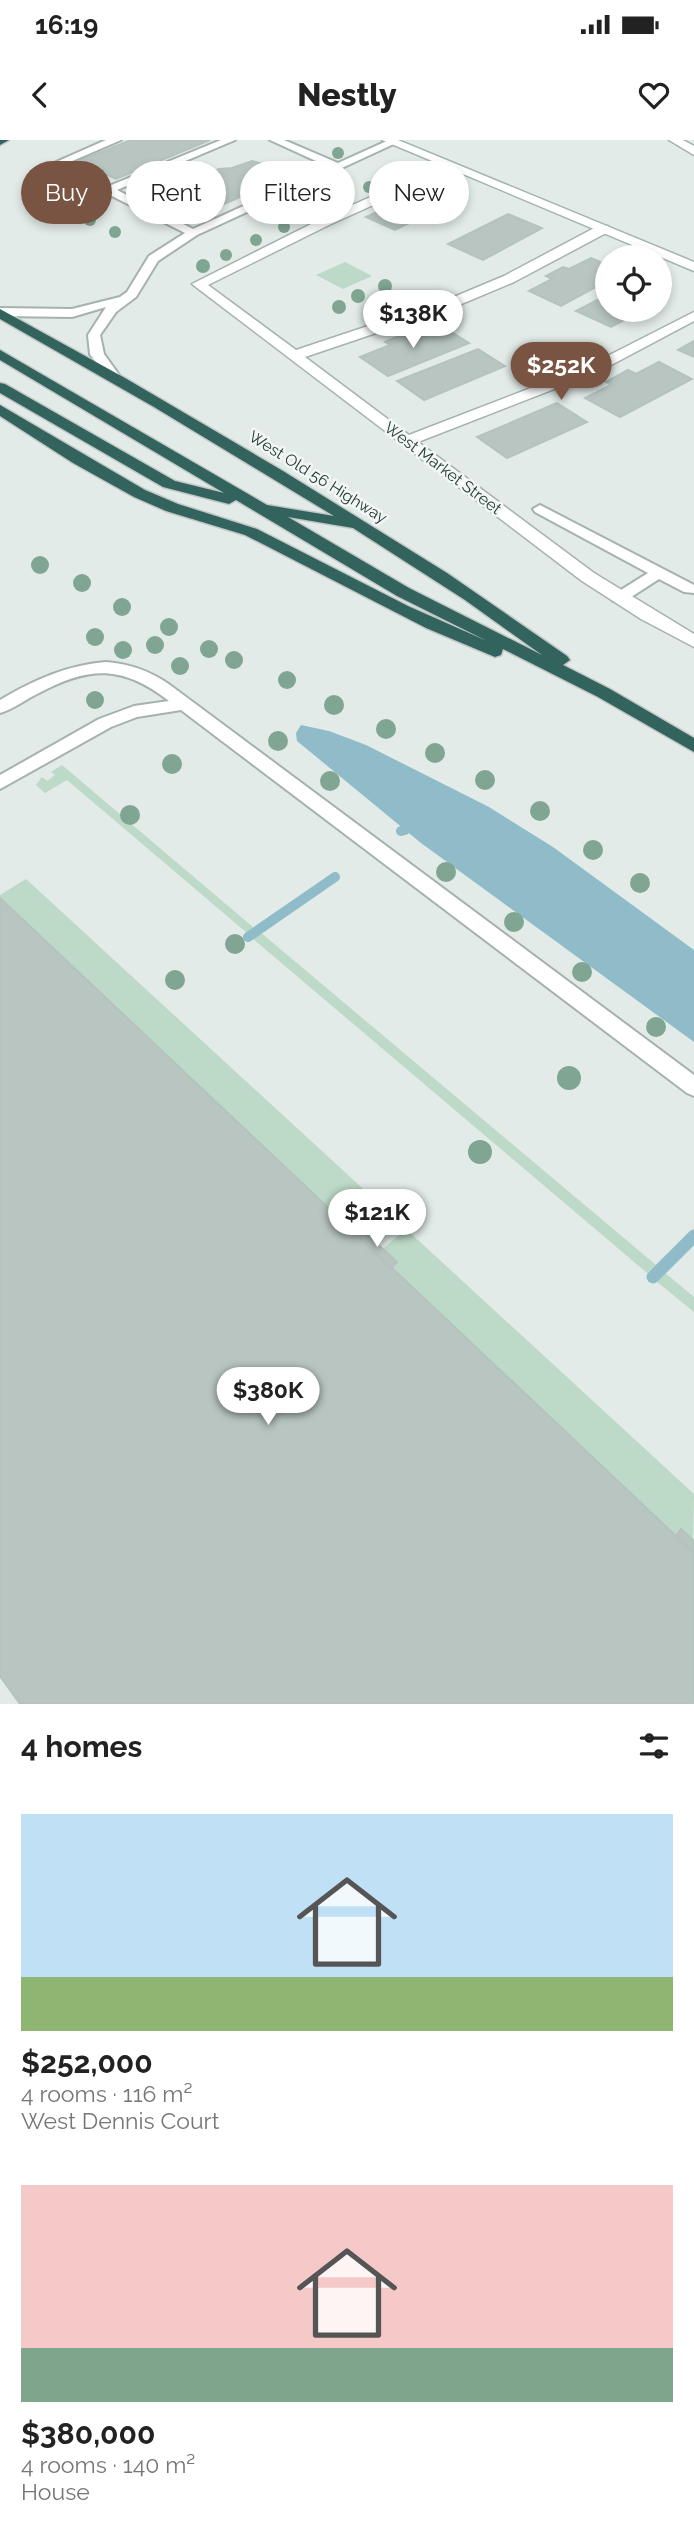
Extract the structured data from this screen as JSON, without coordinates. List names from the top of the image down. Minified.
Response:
{"streets":{"highway":["West Old 56 Highway"],"street":["West Market Street"]},"page":{"status":"16:19","header":"Nestly","chip":["Buy","Rent","Filters","New"],"price":["$138K","$252K","$121K","$380K"],"heading":"4 homes","list":[{"name":"$252,000","note":"4 rooms · 116 m² · West Dennis Court"},{"name":"$380,000","note":"4 rooms · 140 m² · House"}]}}
